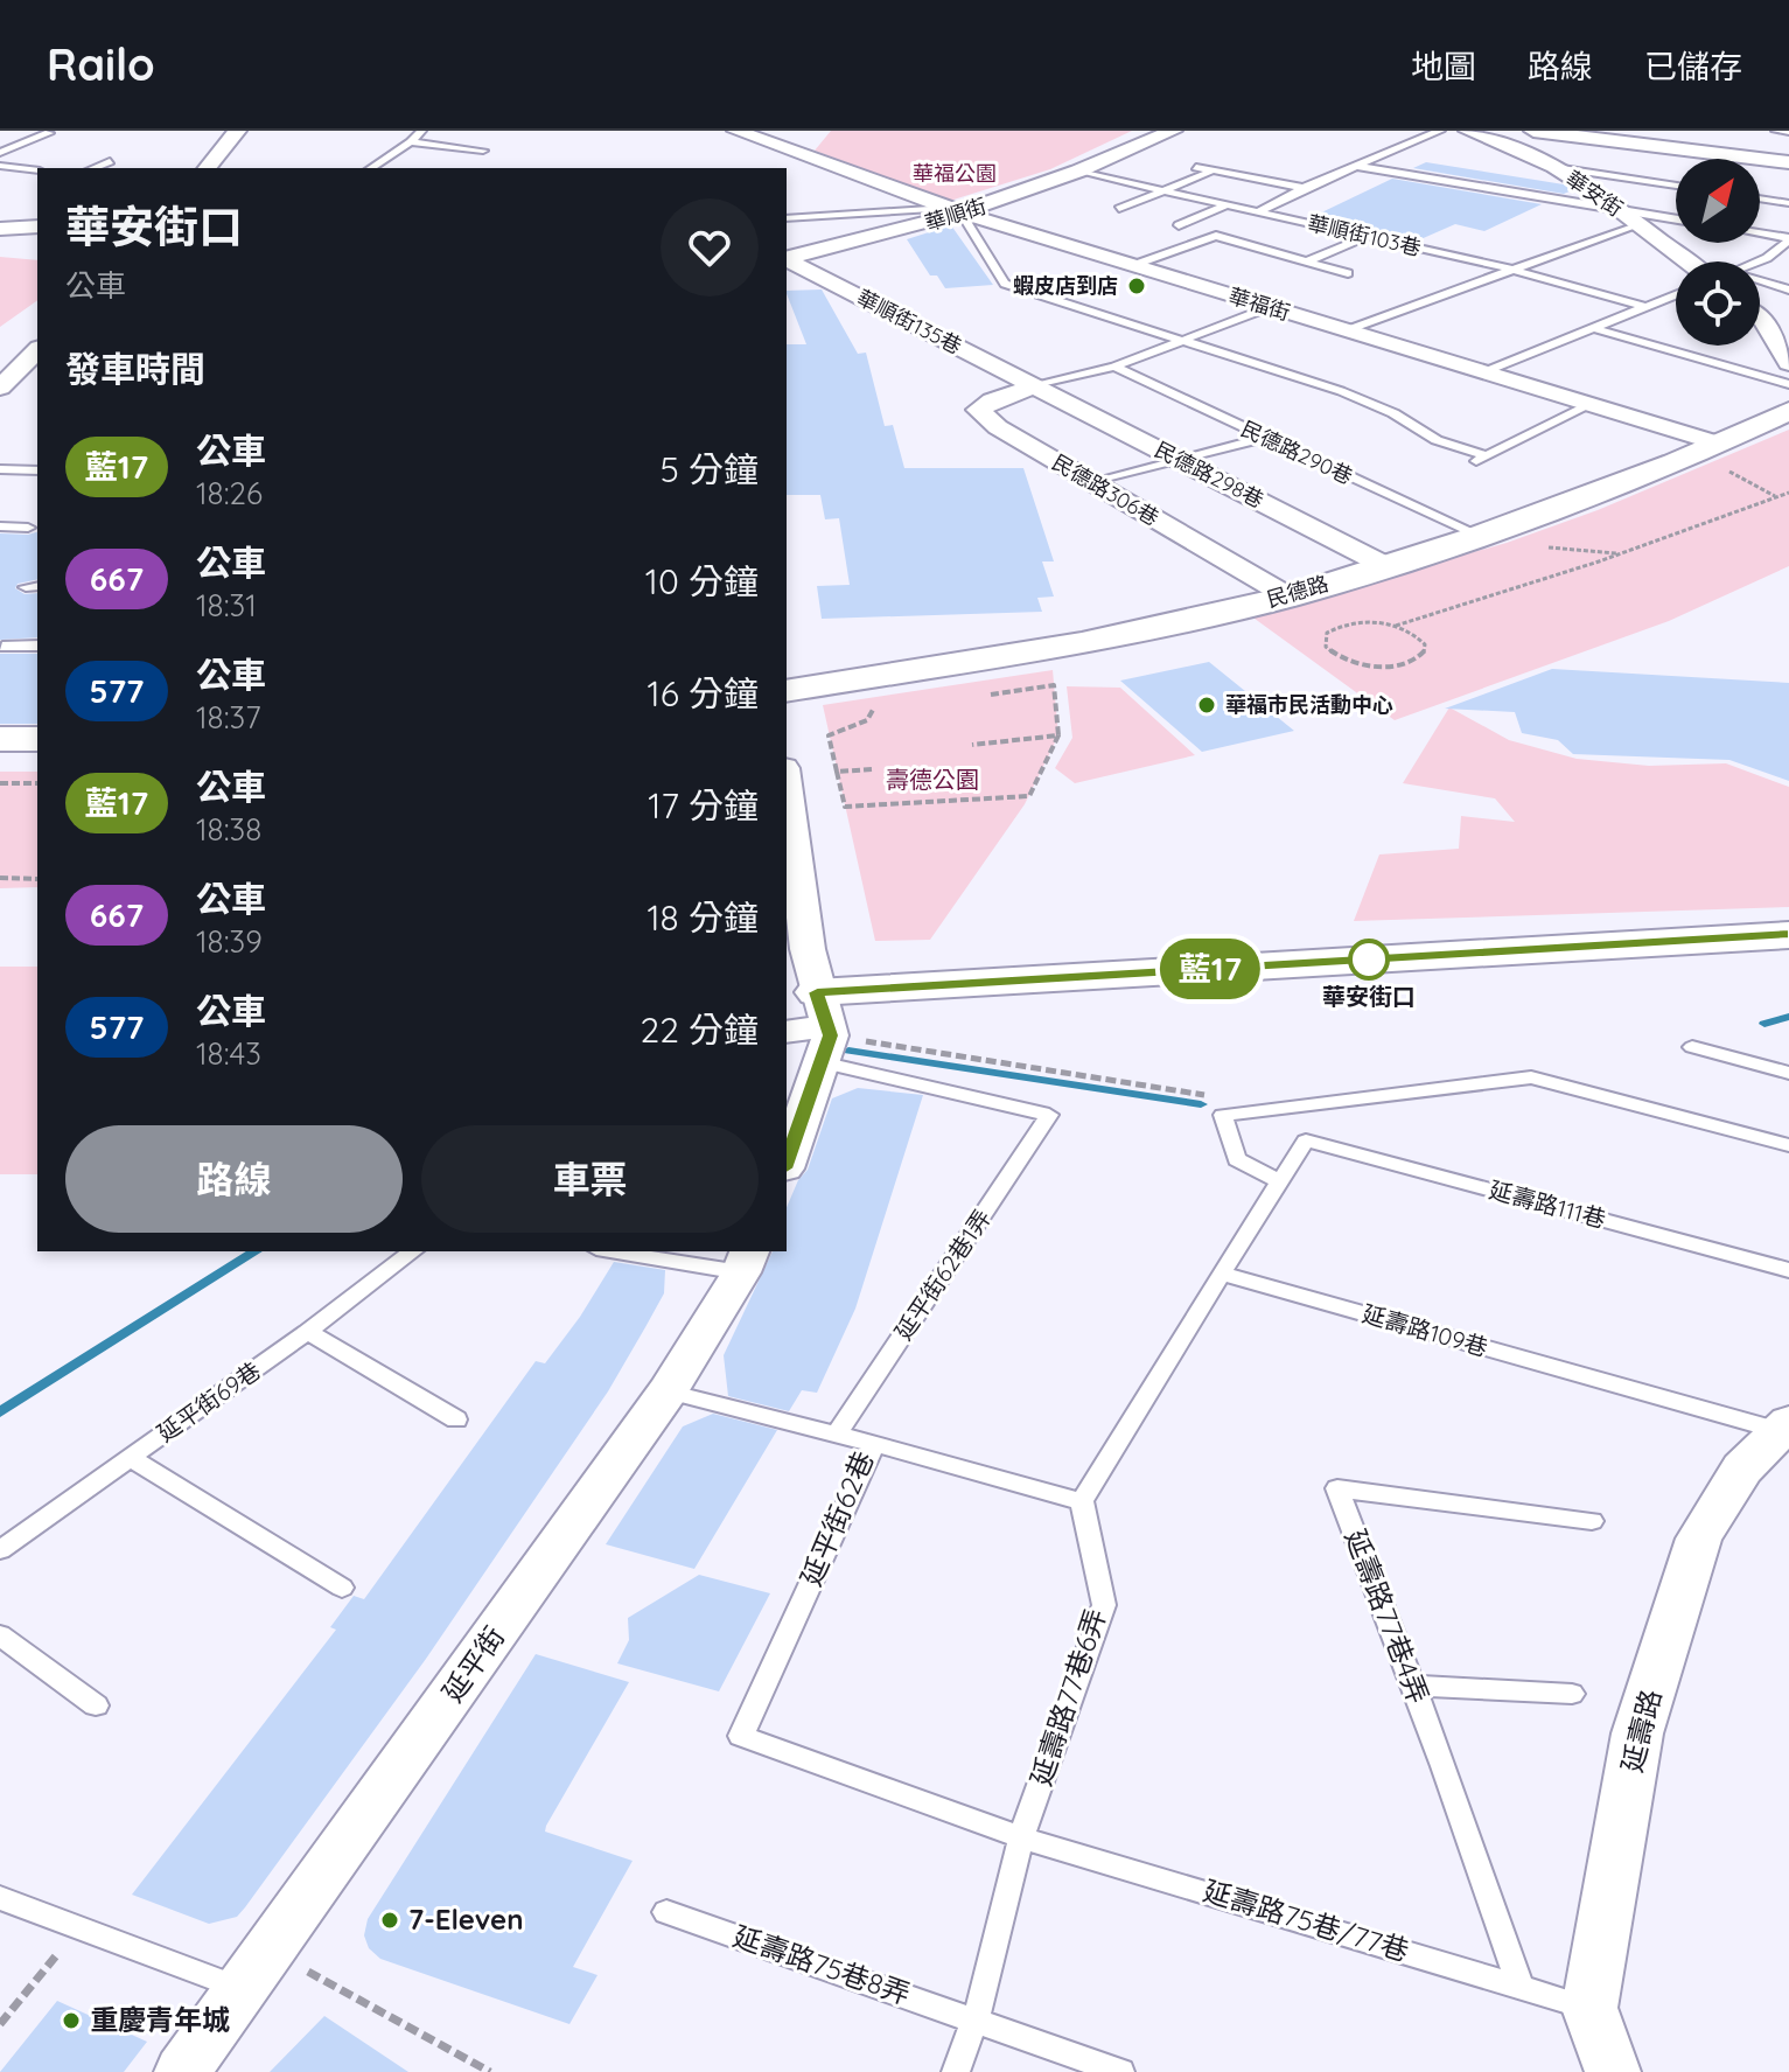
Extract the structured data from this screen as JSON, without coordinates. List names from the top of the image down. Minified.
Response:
{"streets":{"street":["華安街","華順街","華福街","華順街135巷","民德路298巷","民德路306巷","民德路","延平街","延壽路"],"lane":["華順街103巷","民德路290巷","延壽路111巷","延平街62巷1弄","延壽路109巷","延平街69巷","延平街62巷","延壽路77巷4弄","延壽路77巷6弄","延壽路75巷/77巷","延壽路75巷8弄"]},"crossings":[["華順街","華順街103巷"],["華順街","華福街"],["華福街","民德路"],["華順街135巷","民德路298巷"],["華順街135巷","民德路306巷"],["民德路290巷","民德路"],["民德路298巷","民德路306巷"],["民德路298巷","民德路"],["民德路306巷","民德路"],["延平街62巷1弄","延平街62巷"],["延壽路109巷","延壽路"],["延平街62巷","延平街"],["延平街62巷","延壽路75巷/77巷"],["延壽路77巷4弄","延壽路75巷/77巷"],["延壽路77巷6弄","延壽路75巷/77巷"],["延壽路77巷6弄","延壽路75巷8弄"],["延壽路","延壽路75巷/77巷"]],"parks":["華福公園","壽德公園"],"places":["蝦皮店到店","華福市民活動中心","華安街口","7-Eleven","重慶青年城"],"lines":["bus line 藍17"],"north":"top right","page":{"header":"Railo","nav":["地圖","路線","已儲存"],"on_map":"藍17","heading":[["華安街口","公車"],"發車時間"],"list":[{"mark":"藍17","name":"公車","note":"18:26","value":"5 分鐘"},{"mark":"667","name":"公車","note":"18:31","value":"10 分鐘"},{"mark":"577","name":"公車","note":"18:37","value":"16 分鐘"},{"mark":"藍17","name":"公車","note":"18:38","value":"17 分鐘"},{"mark":"667","name":"公車","note":"18:39","value":"18 分鐘"},{"mark":"577","name":"公車","note":"18:43","value":"22 分鐘"}],"buttons":["路線","車票"]}}
